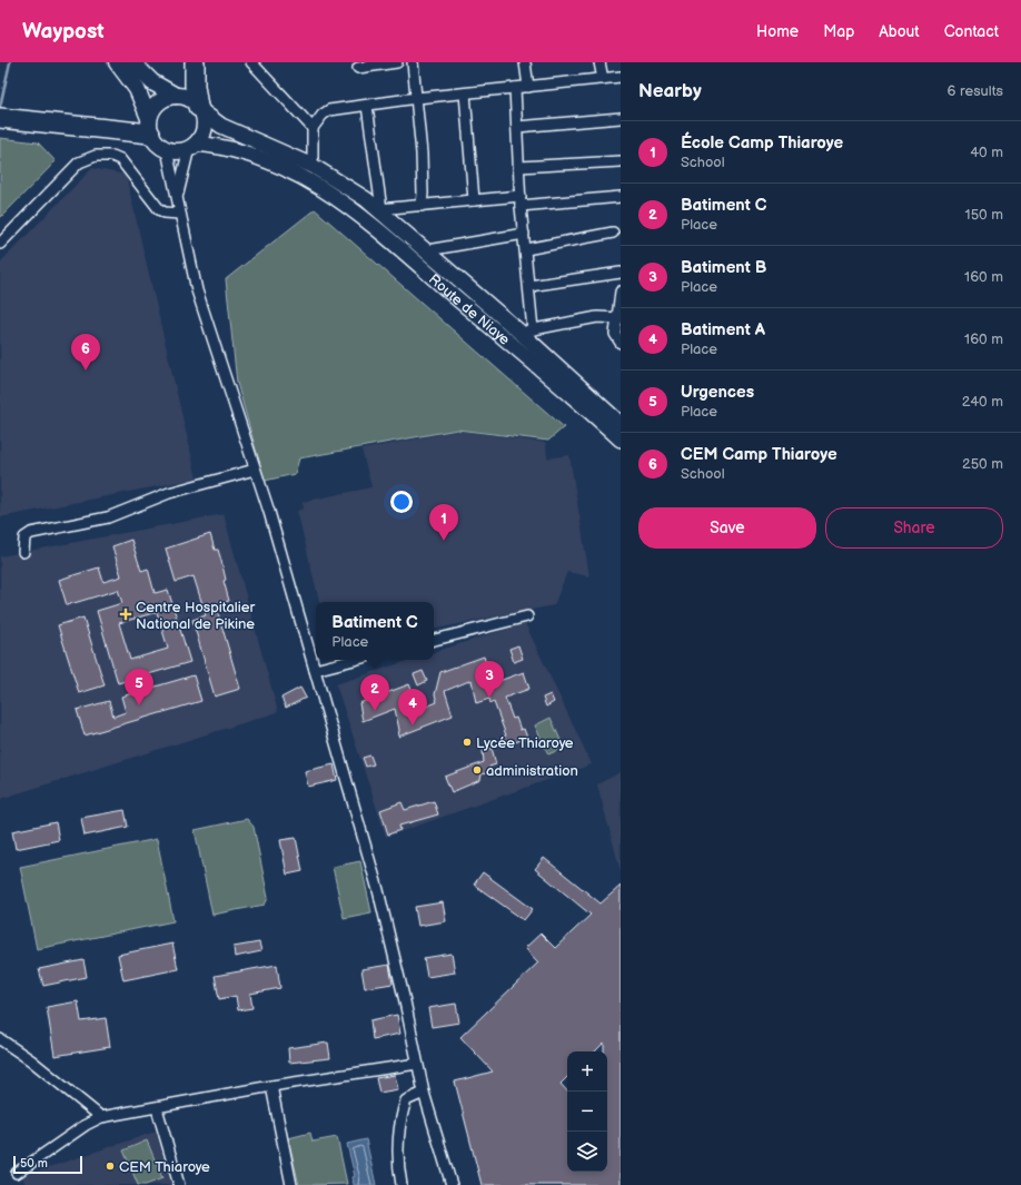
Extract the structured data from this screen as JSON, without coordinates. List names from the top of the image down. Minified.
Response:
{"streets":{"main road":["Route de Niaye"]},"places":{"health":["Centre Hospitalier National de Pikine"],"other":["Lycée Thiaroye","administration","CEM Thiaroye"]},"scale_bar":"50 m","page":{"header":"Waypost","nav":["Home","Map","About","Contact"],"heading":["Nearby","6 results"],"list":[{"mark":"1","name":"École Camp Thiaroye","note":"School","value":"40 m"},{"mark":"2","name":"Batiment C","note":"Place","value":"150 m"},{"mark":"3","name":"Batiment B","note":"Place","value":"160 m"},{"mark":"4","name":"Batiment A","note":"Place","value":"160 m"},{"mark":"5","name":"Urgences","note":"Place","value":"240 m"},{"mark":"6","name":"CEM Camp Thiaroye","note":"School","value":"250 m"}],"pins":["6","1","3","5","2","4"],"buttons":["Save","Share"],"popup":["Batiment C","Place"],"map_buttons":["+","−"],"scale":"50 m"}}
